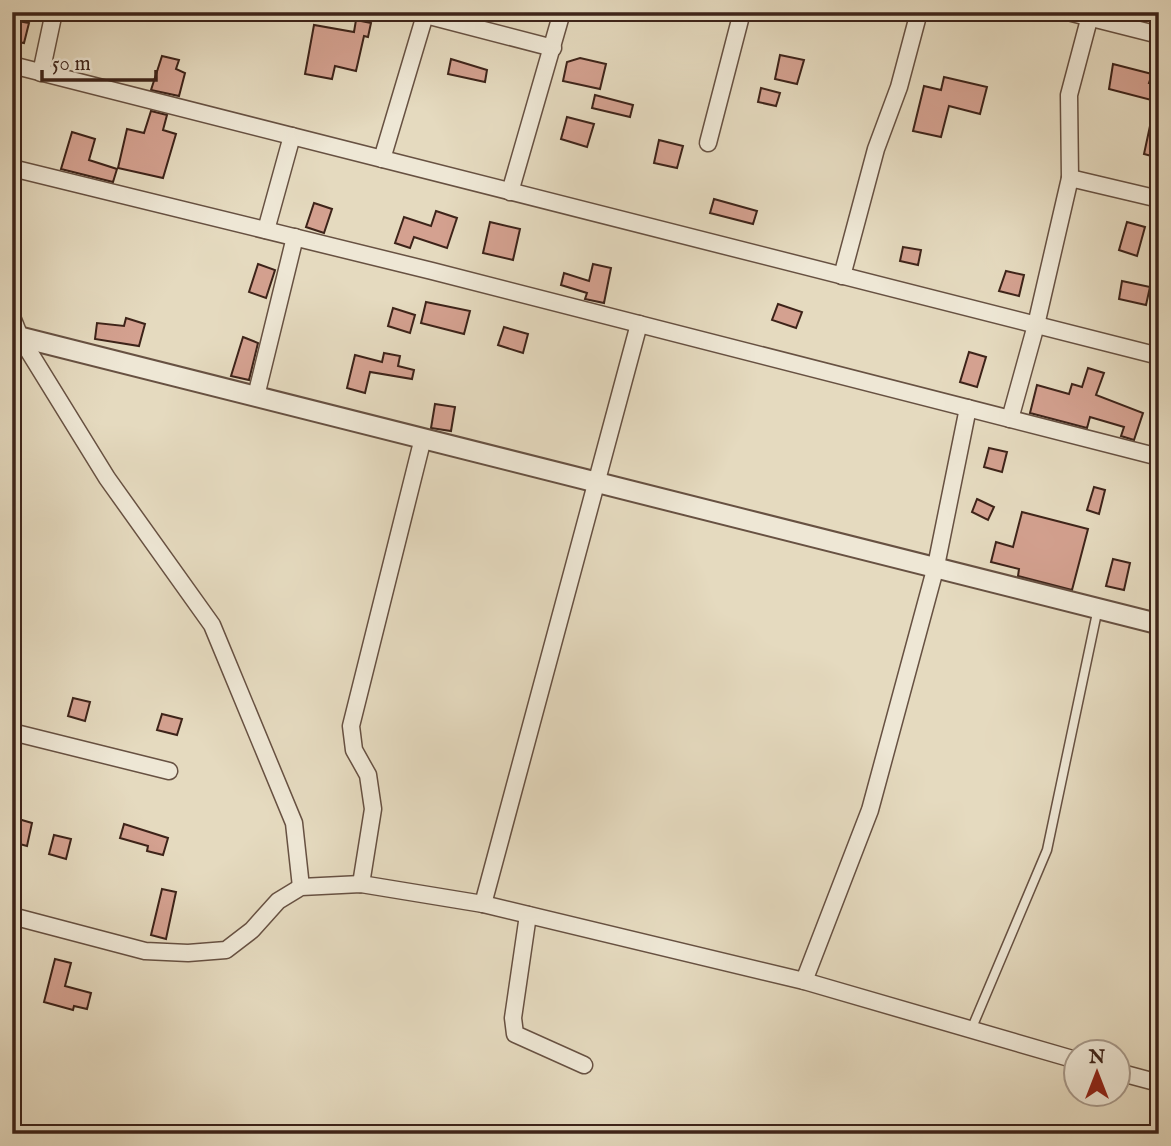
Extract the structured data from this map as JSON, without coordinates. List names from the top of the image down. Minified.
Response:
{"scale_bar":"50 m","north":"top"}
